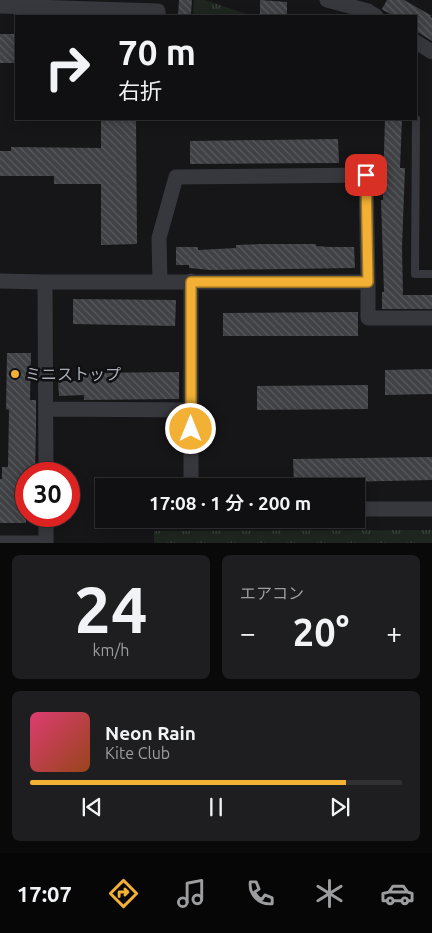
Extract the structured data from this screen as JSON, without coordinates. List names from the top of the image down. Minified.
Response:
{"places":["ミニストップ"],"page":{"turn":["70 m","右折"],"limit":"30","trip":"17:08 · 1 分 · 200 m","tile":[["24","km/h"],"エアコン"],"heat":["−","20°","+"],"song":["Neon Rain","Kite Club"],"tabs":"17:07"}}
